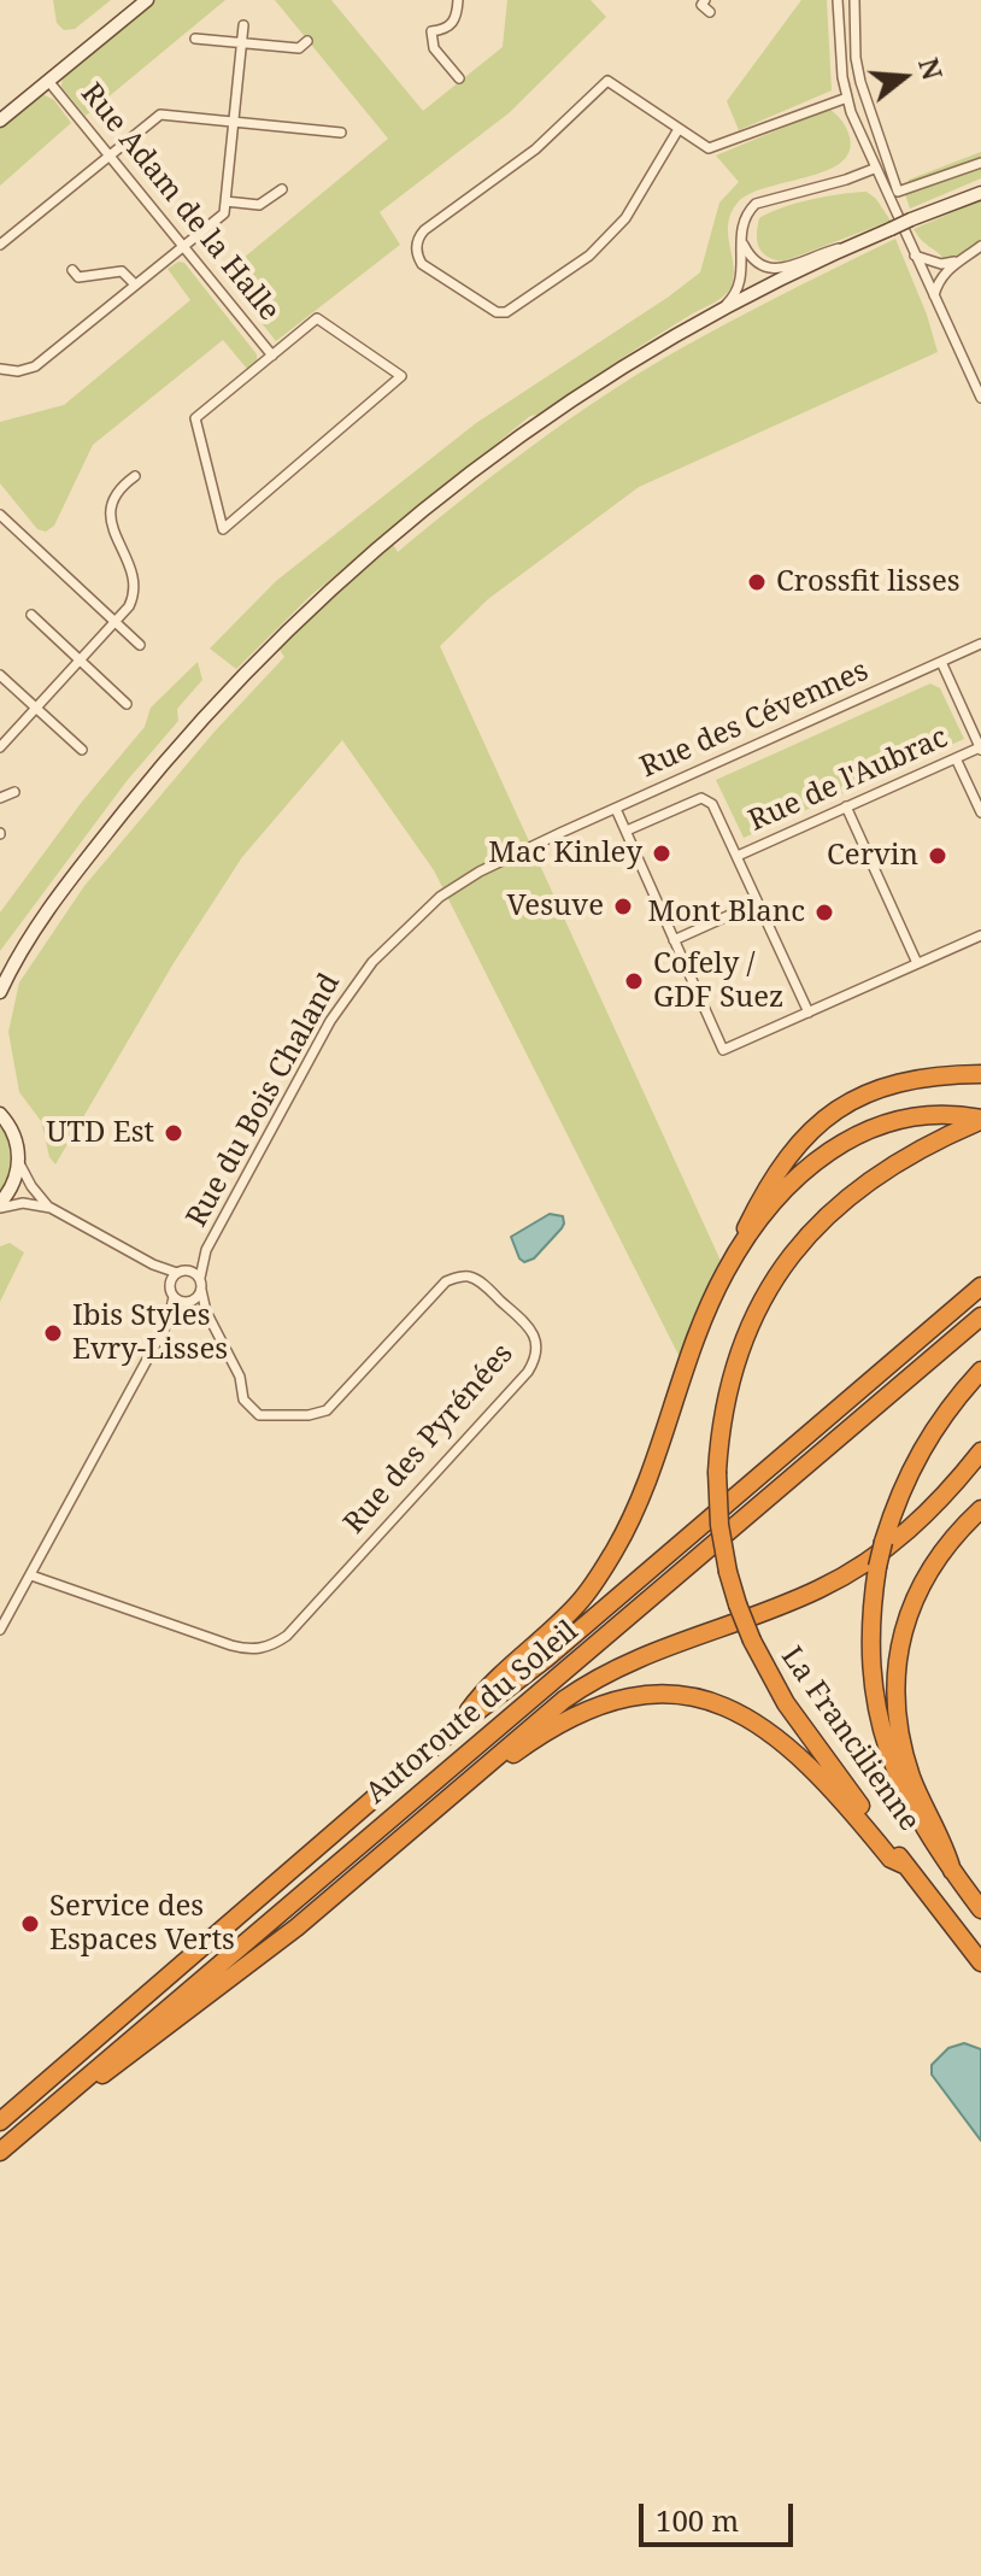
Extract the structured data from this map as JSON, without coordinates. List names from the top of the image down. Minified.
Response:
{"streets":{"highway":["Autoroute du Soleil","La Francilienne"],"street":["Rue Adam de la Halle","Rue des Cévennes","Rue de l'Aubrac","Rue du Bois Chaland","Rue des Pyrénées"]},"crossings":[["Rue des Cévennes","Rue de l'Aubrac"],["Rue des Cévennes","Rue du Bois Chaland"],["Rue du Bois Chaland","Rue des Pyrénées"]],"places":["Crossfit lisses","Mac Kinley","Cervin","Vesuve","Mont Blanc","Cofely / GDF Suez","UTD Est","Ibis Styles Evry-Lisses","Service des Espaces Verts"],"scale_bar":"100 m","north":"right"}
